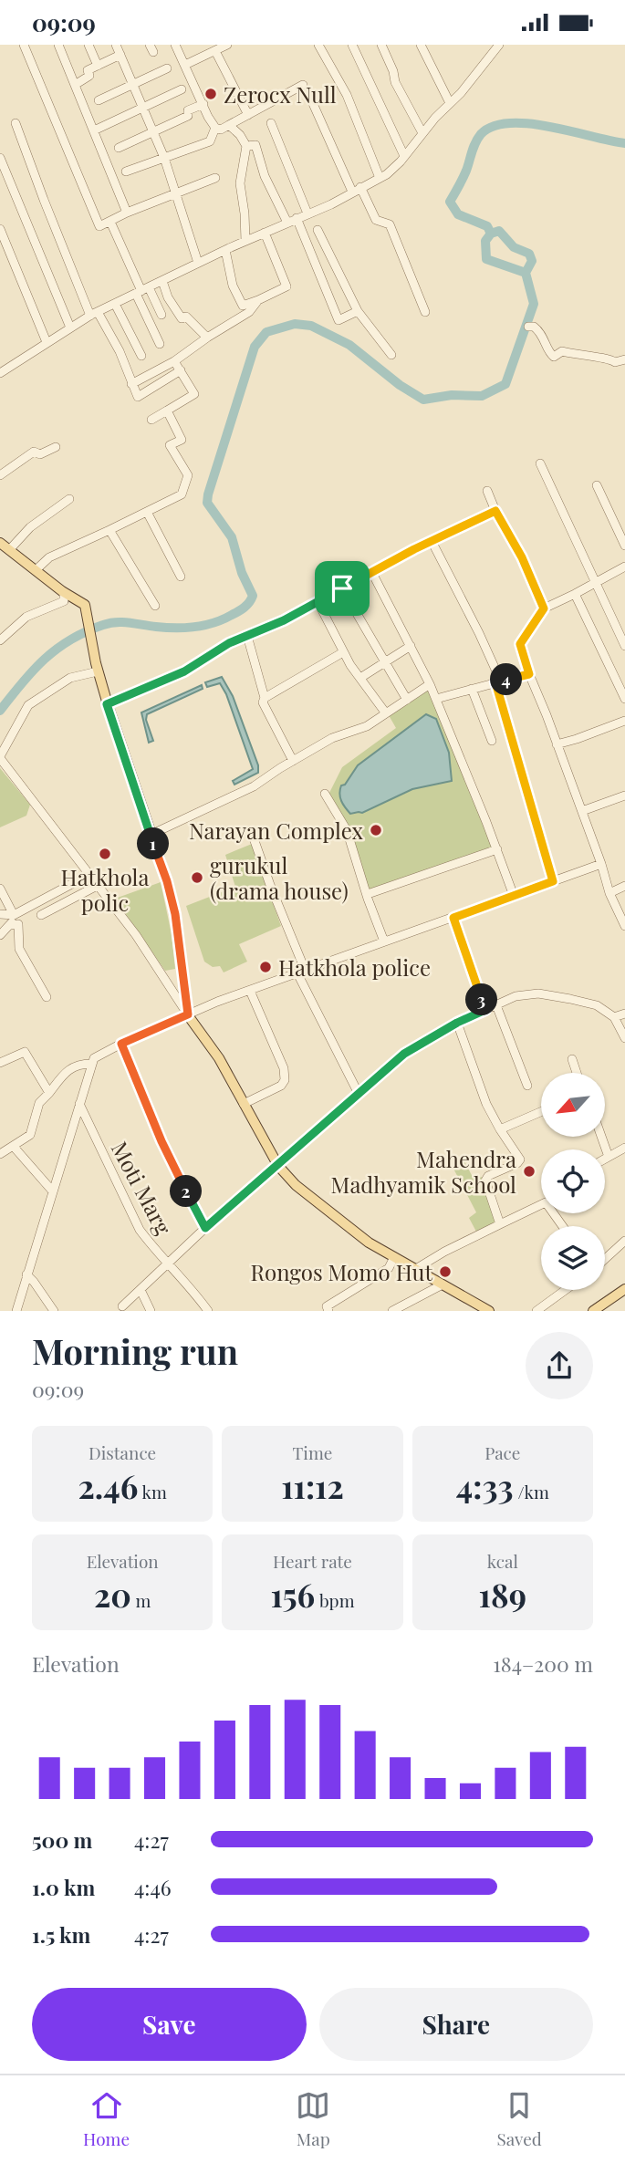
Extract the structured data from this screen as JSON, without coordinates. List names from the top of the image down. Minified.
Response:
{"streets":{"street":["Moti Marg"]},"places":["Zerocx Null","Narayan Complex","Hatkhola polic","gurukul (drama house)","Hatkhola police","Mahendra Madhyamik School","Rongos Momo Hut"],"north":"bottom left","page":{"status":"09:09","pins":["4","1","3","2"],"heading":["Morning run","09:09"],"stats":[["Distance","2.46 km"],["Time","11:12"],["Pace","4:33 /km"],["Elevation","20 m"],["Heart rate","156 bpm"],["kcal","189"]],"chart":["Elevation","184–200 m"],"list":[{"name":"500 m","note":"4:27"},{"name":"1.0 km","note":"4:46"},{"name":"1.5 km","note":"4:27"}],"buttons":["Save","Share"],"tabs":["Home","Map","Saved"]}}
